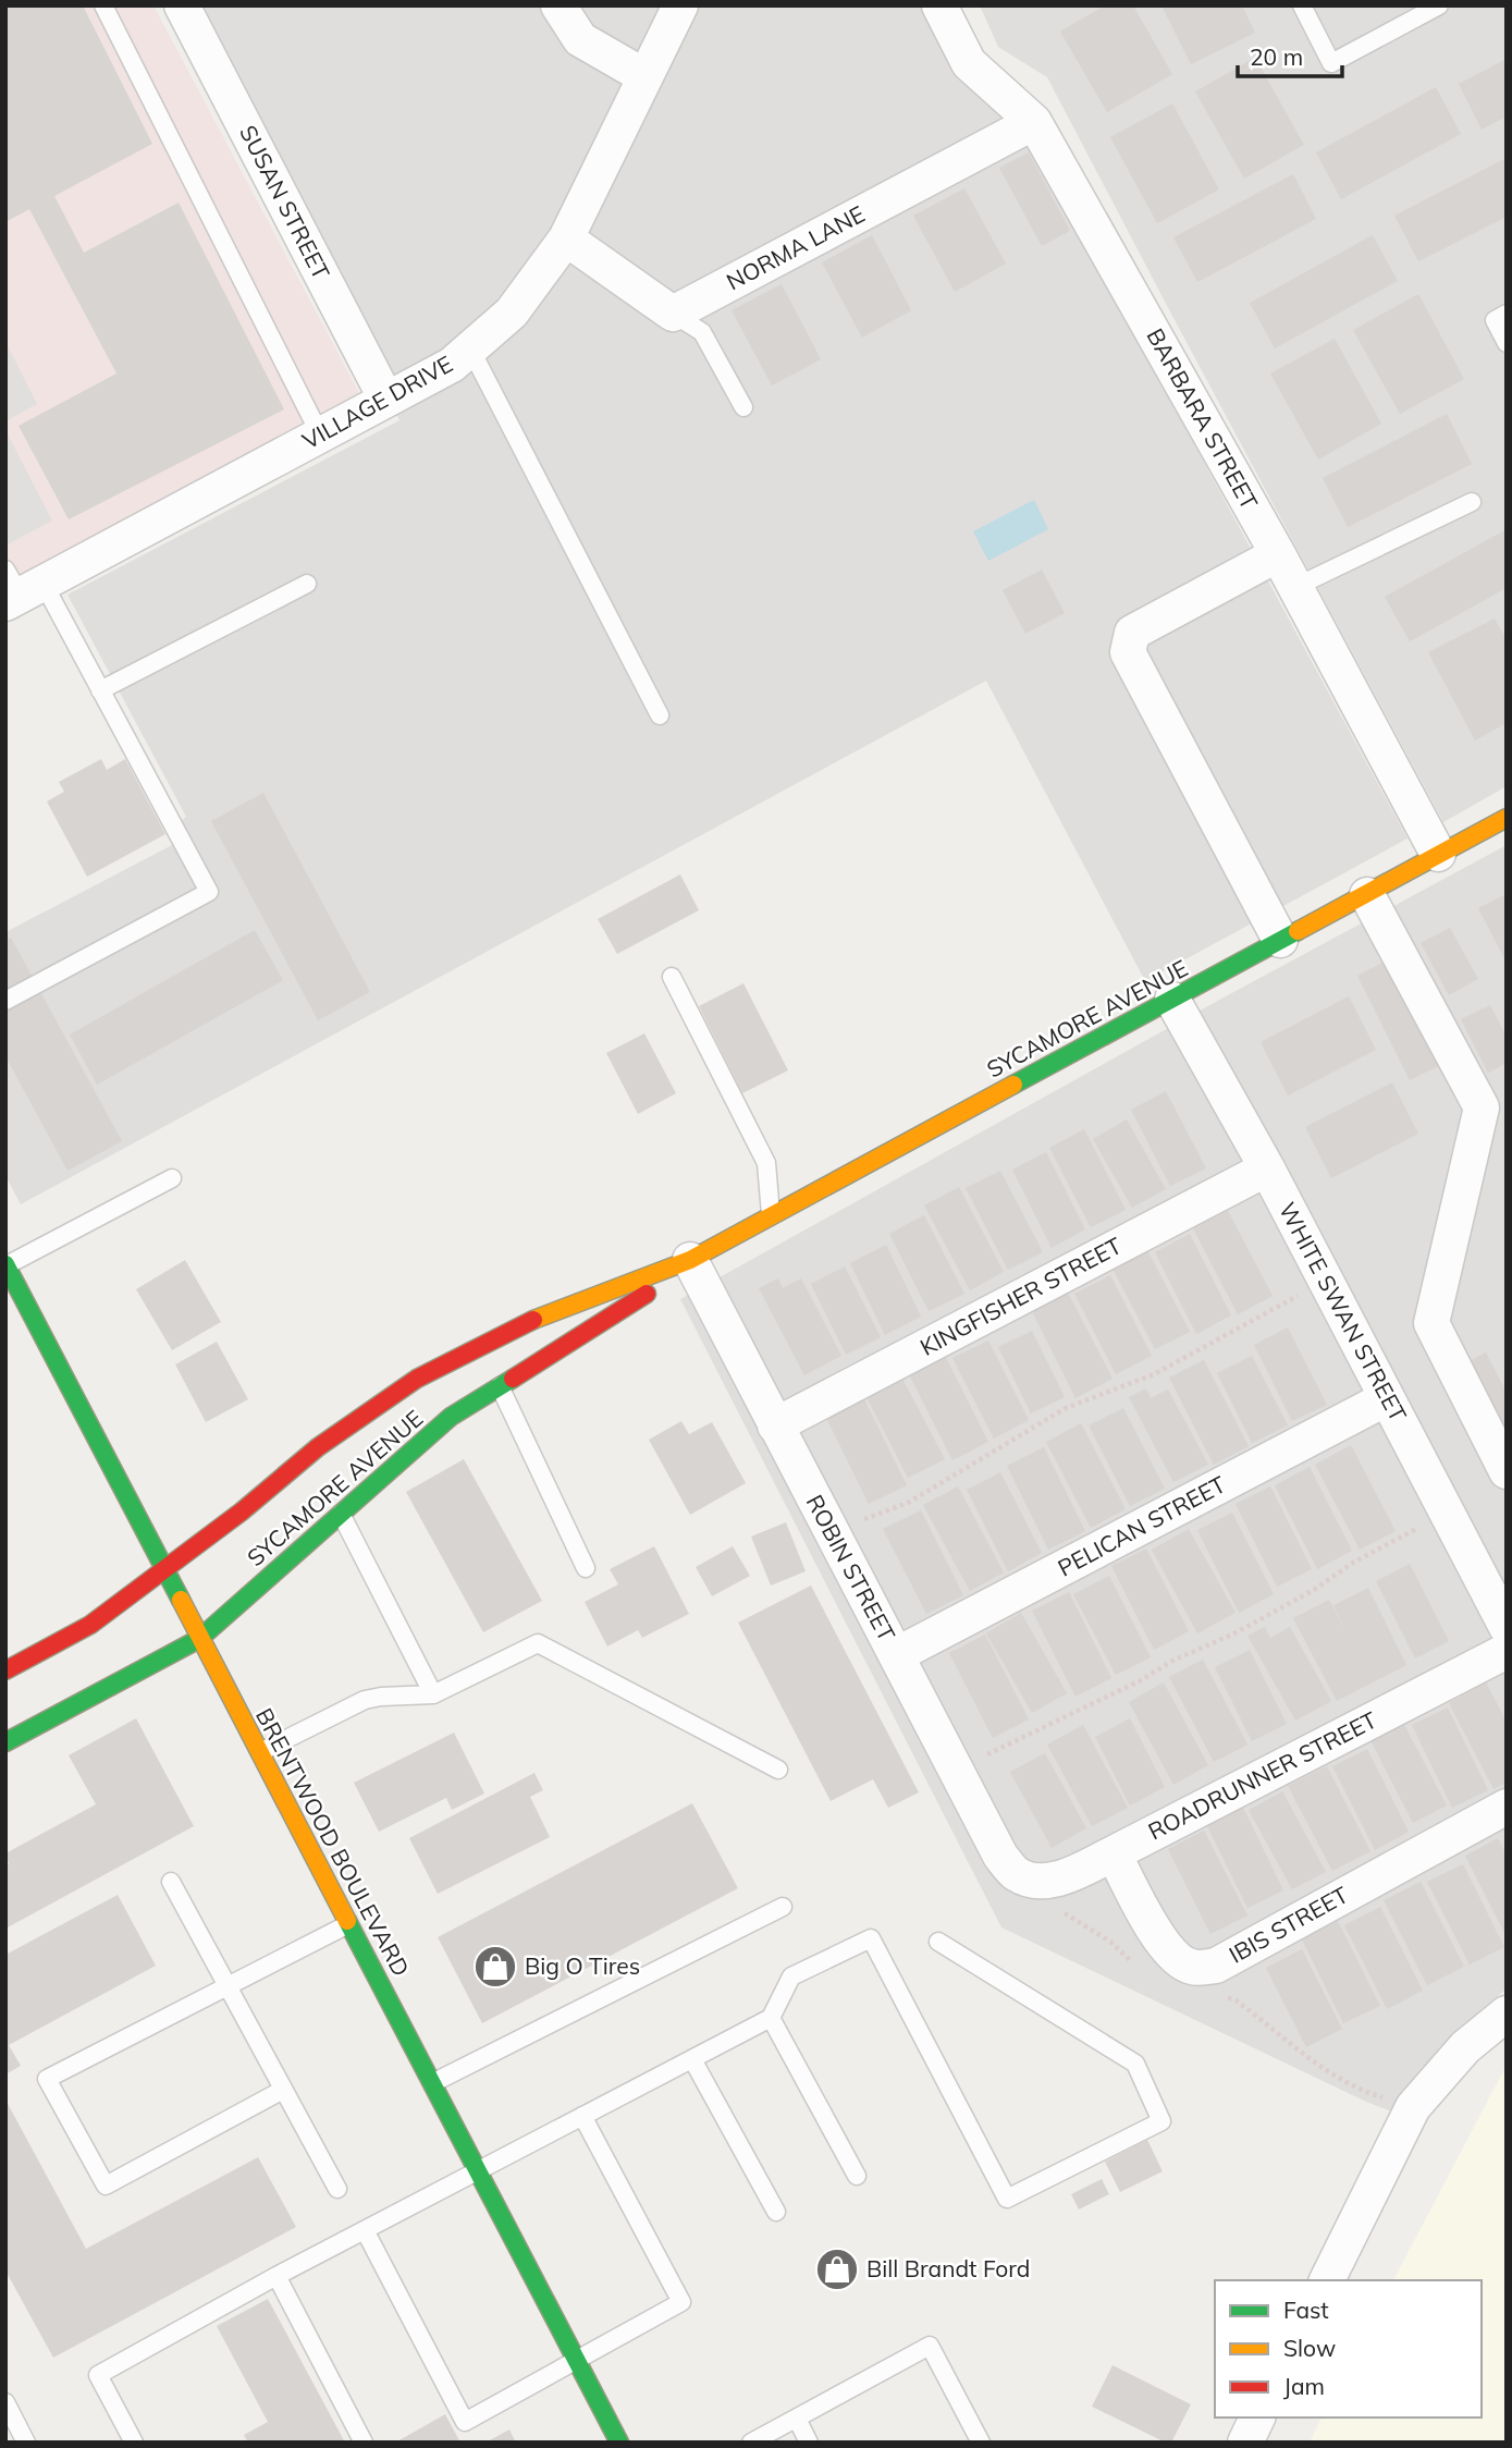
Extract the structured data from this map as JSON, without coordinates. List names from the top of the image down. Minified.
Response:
{"streets":{"street":["SUSAN STREET","NORMA LANE","VILLAGE DRIVE","BARBARA STREET","SYCAMORE AVENUE","KINGFISHER STREET","WHITE SWAN STREET","PELICAN STREET","ROBIN STREET","ROADRUNNER STREET","BRENTWOOD BOULEVARD","IBIS STREET"]},"crossings":[["SUSAN STREET","VILLAGE DRIVE"],["NORMA LANE","BARBARA STREET"],["BARBARA STREET","SYCAMORE AVENUE"],["SYCAMORE AVENUE","WHITE SWAN STREET"],["SYCAMORE AVENUE","ROBIN STREET"],["SYCAMORE AVENUE","BRENTWOOD BOULEVARD"],["KINGFISHER STREET","WHITE SWAN STREET"],["KINGFISHER STREET","ROBIN STREET"],["WHITE SWAN STREET","PELICAN STREET"],["PELICAN STREET","ROBIN STREET"],["ROBIN STREET","ROADRUNNER STREET"],["ROADRUNNER STREET","IBIS STREET"]],"places":{"shop":["Big O Tires","Bill Brandt Ford"]},"legend":["Fast","Slow","Jam"],"scale_bar":"20 m"}
